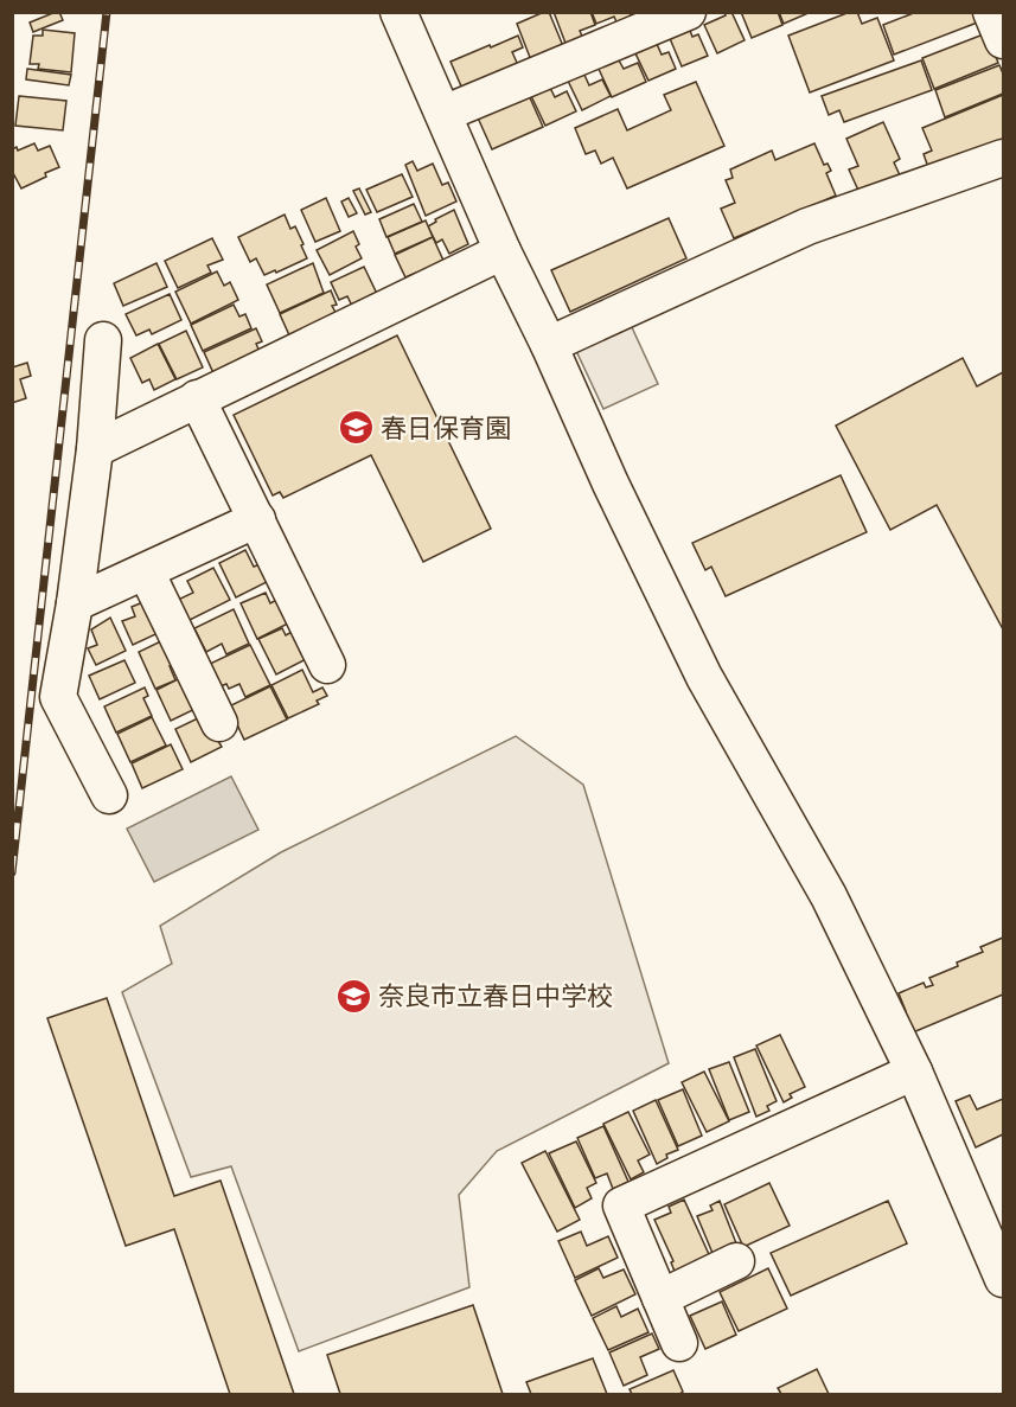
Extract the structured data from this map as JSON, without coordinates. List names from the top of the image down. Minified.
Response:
{"places":{"school or university":["春日保育園","奈良市立春日中学校"]}}
